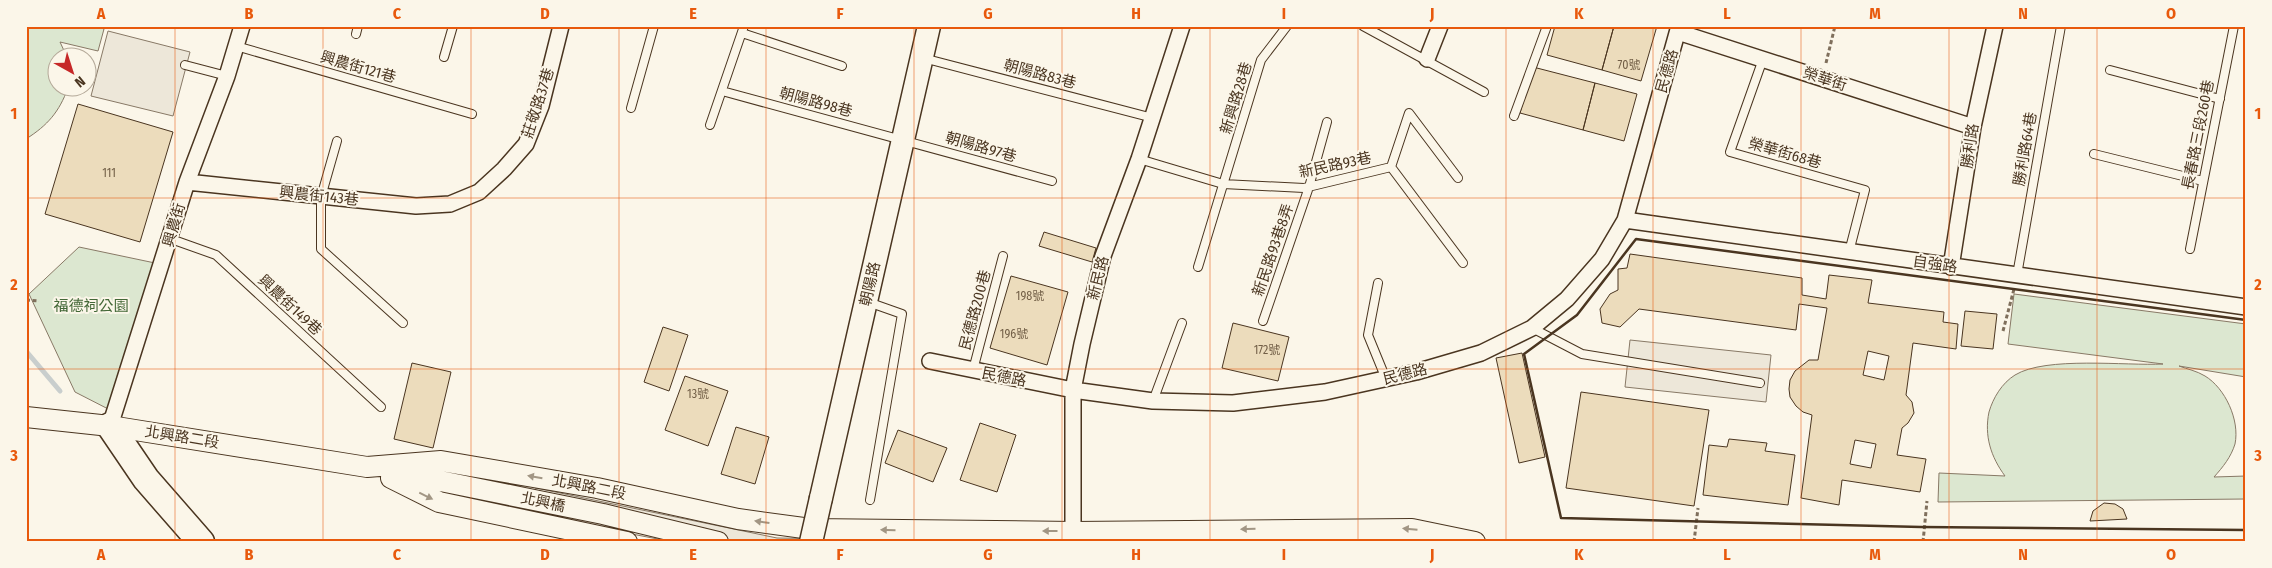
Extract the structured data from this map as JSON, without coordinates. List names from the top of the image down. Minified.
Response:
{"streets":{"main road":["朝陽路"],"street":["民德路","榮華街","莊敬路37巷","勝利路","興農街143巷","興農街","自強路","新民路","北興路二段","北興橋"],"lane":["興農街121巷","朝陽路83巷","新興路28巷","朝陽路98巷","長春路三段260巷","朝陽路97巷","勝利路64巷","榮華街68巷","新民路93巷","新民路93巷8弄","興農街149巷","民德路200巷"]},"crossings":[["興農街121巷","興農街"],["民德路","榮華街"],["民德路","自強路"],["民德路","新民路"],["民德路","民德路200巷"],["朝陽路83巷","新民路"],["朝陽路83巷","朝陽路"],["榮華街","勝利路"],["榮華街","榮華街68巷"],["新興路28巷","新民路93巷"],["朝陽路98巷","朝陽路97巷"],["朝陽路98巷","朝陽路"],["莊敬路37巷","興農街143巷"],["勝利路","自強路"],["朝陽路97巷","朝陽路"],["勝利路64巷","自強路"],["榮華街68巷","自強路"],["新民路93巷","新民路93巷8弄"],["新民路93巷","新民路"],["興農街143巷","興農街"],["興農街","興農街149巷"],["興農街","北興路二段"],["新民路","北興路二段"],["朝陽路","北興路二段"],["北興路二段","北興橋"]],"parks":["福德祠公園"],"house_numbers":["70號","111","198號","196號","172號","13號"],"north":"bottom right","grid":{"columns":["A","B","C","D","E","F","G","H","I","J","K","L","M","N","O"],"rows":["1","2","3"]}}
